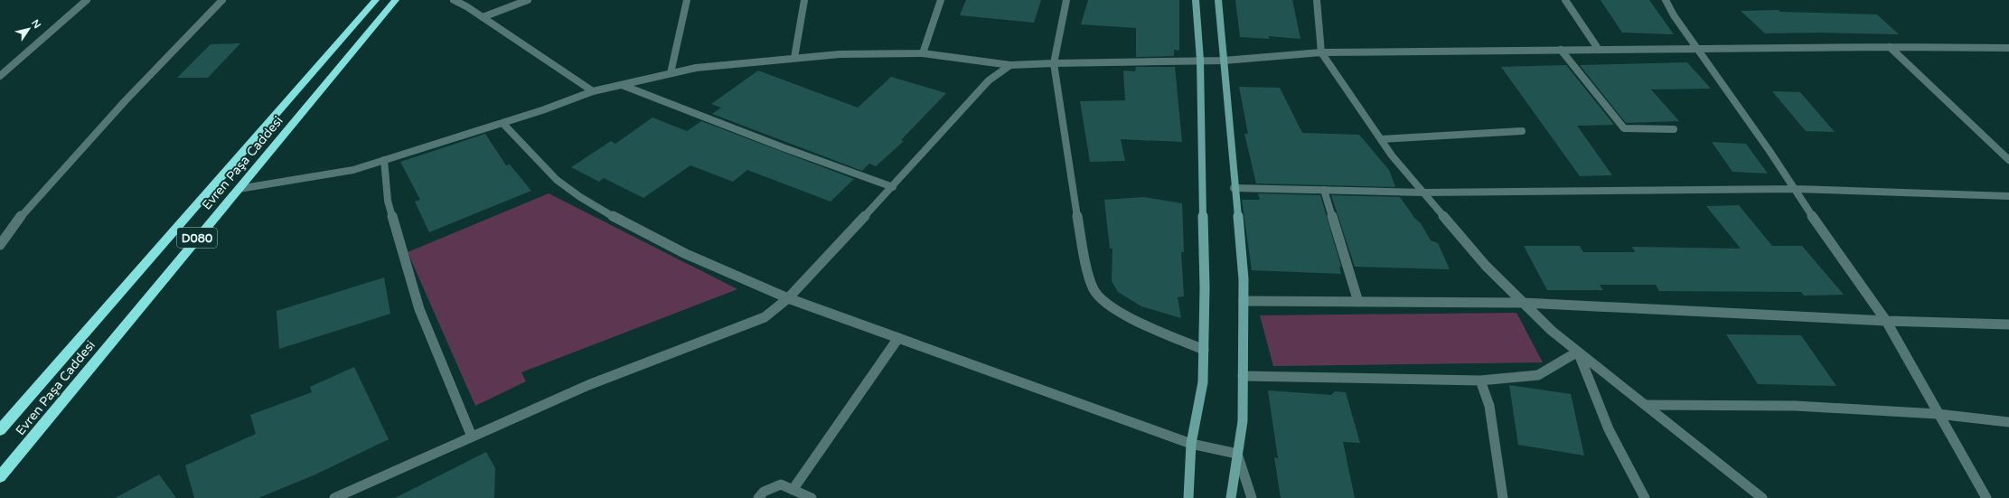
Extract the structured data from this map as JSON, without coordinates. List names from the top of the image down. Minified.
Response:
{"streets":{"highway":["Evren Paşa Caddesi","D080"]},"north":"top right"}
